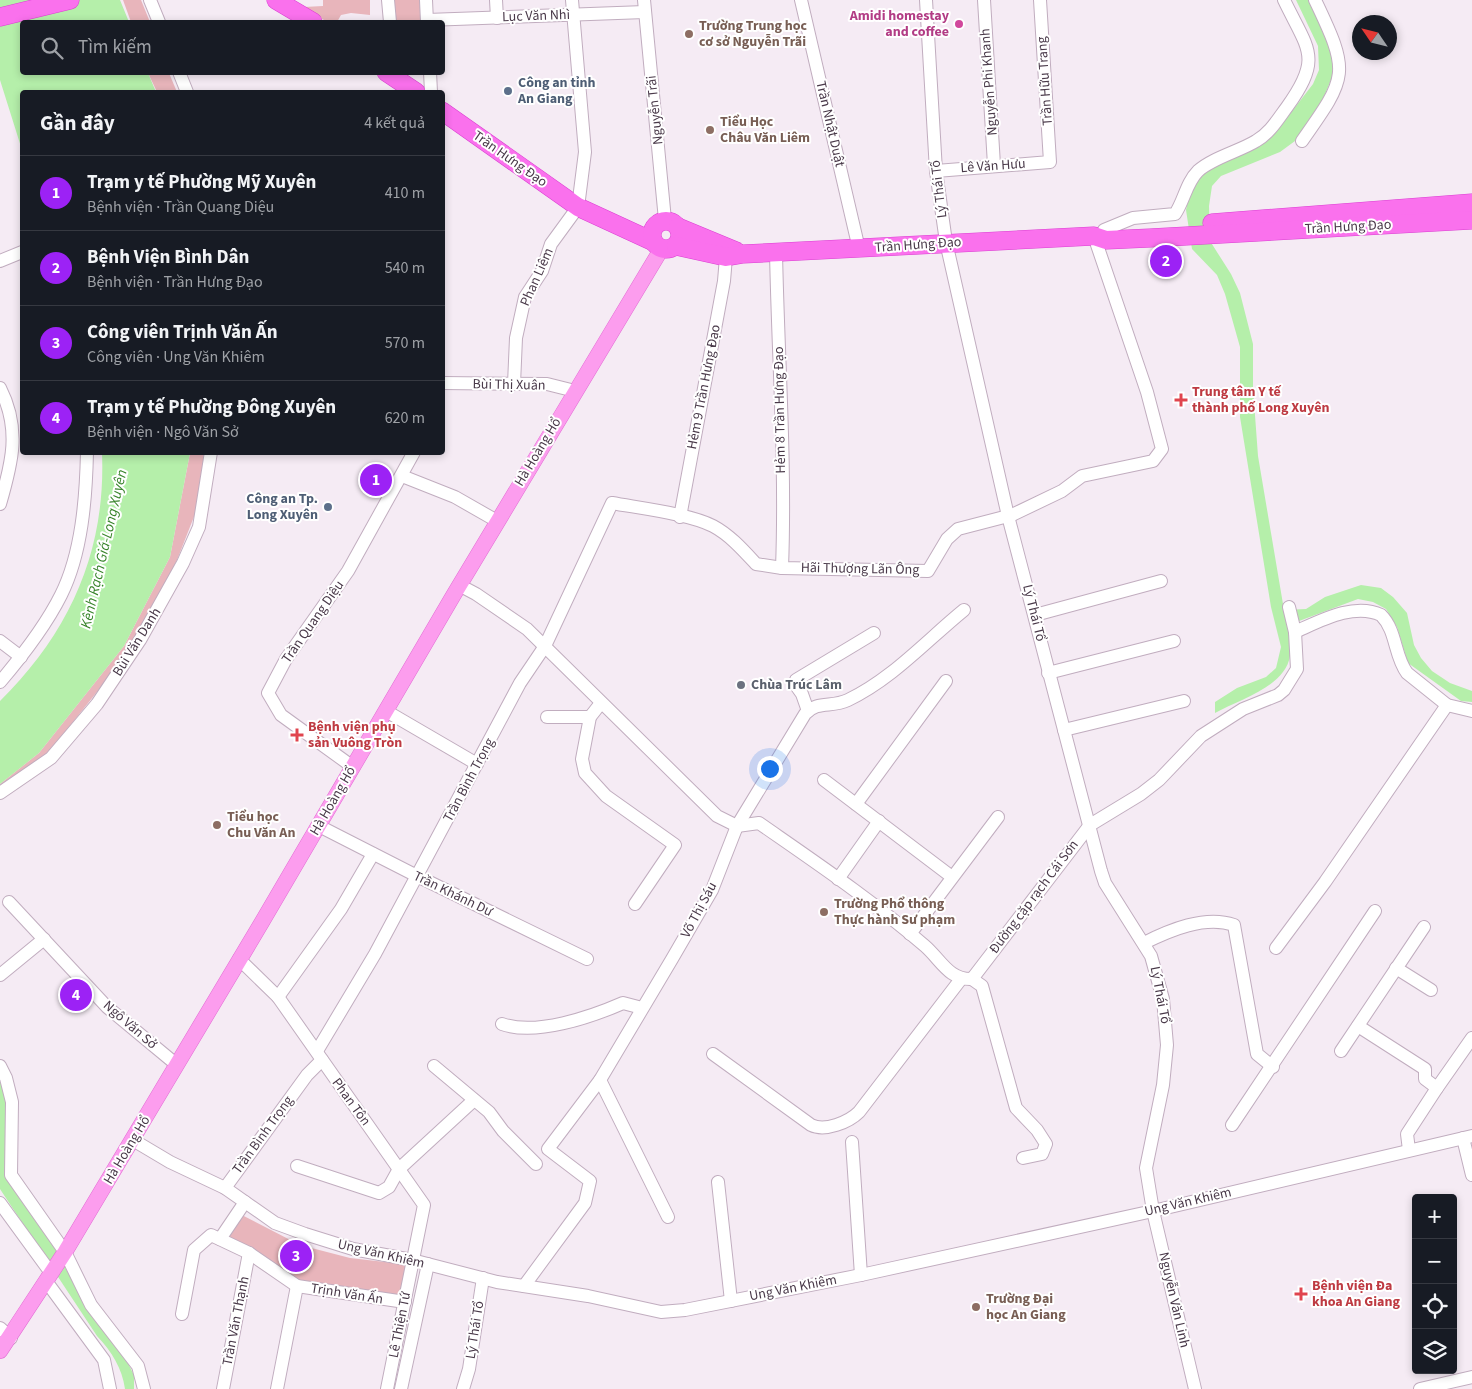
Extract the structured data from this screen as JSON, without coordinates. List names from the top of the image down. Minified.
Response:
{"streets":{"highway":["Trần Hưng Đạo"],"main road":["Hà Hoàng Hổ"],"street":["Lục Văn Nhì","Trần Hữu Trang","Nguyễn Phi Khanh","Nguyễn Trãi","Trần Nhật Duật","Lê Văn Hưu","Lý Thái Tổ","Phan Liêm","Bùi Thị Xuân","Hẻm 9 Trần Hưng Đạo","Hẻm 8 Trần Hưng Đạo","Hãi Thượng Lãn Ông","Trần Quang Diệu","Bùi Văn Danh","Trần Bình Trọng","Trần Khánh Dư","Đường cặp rạch Cái Sơn","Võ Thị Sáu","Ngô Văn Sở","Phan Tôn","Ung Văn Khiêm","Trịnh Văn Ấn","Nguyễn Văn Linh","Trần Văn Thạnh","Lê Thiện Tứ"]},"crossings":[["Lục Văn Nhì","Nguyễn Trãi"],["Trần Hữu Trang","Lê Văn Hưu"],["Nguyễn Phi Khanh","Lê Văn Hưu"],["Nguyễn Trãi","Trần Hưng Đạo"],["Trần Nhật Duật","Trần Hưng Đạo"],["Trần Hưng Đạo","Lý Thái Tổ"],["Trần Hưng Đạo","Phan Liêm"],["Trần Hưng Đạo","Hẻm 9 Trần Hưng Đạo"],["Trần Hưng Đạo","Hẻm 8 Trần Hưng Đạo"],["Trần Hưng Đạo","Hà Hoàng Hổ"],["Trần Hưng Đạo","Hãi Thượng Lãn Ông"],["Lê Văn Hưu","Lý Thái Tổ"],["Lý Thái Tổ","Hãi Thượng Lãn Ông"],["Lý Thái Tổ","Đường cặp rạch Cái Sơn"],["Lý Thái Tổ","Ung Văn Khiêm"],["Lý Thái Tổ","Nguyễn Văn Linh"],["Phan Liêm","Bùi Thị Xuân"],["Bùi Thị Xuân","Hà Hoàng Hổ"],["Hẻm 9 Trần Hưng Đạo","Hãi Thượng Lãn Ông"],["Hẻm 8 Trần Hưng Đạo","Hãi Thượng Lãn Ông"],["Hà Hoàng Hổ","Trần Quang Diệu"],["Hà Hoàng Hổ","Trần Khánh Dư"],["Hà Hoàng Hổ","Ngô Văn Sở"],["Hà Hoàng Hổ","Phan Tôn"],["Hà Hoàng Hổ","Ung Văn Khiêm"],["Hãi Thượng Lãn Ông","Trần Bình Trọng"],["Trần Bình Trọng","Trần Khánh Dư"],["Trần Bình Trọng","Phan Tôn"],["Trần Bình Trọng","Ung Văn Khiêm"],["Võ Thị Sáu","Ung Văn Khiêm"],["Phan Tôn","Ung Văn Khiêm"],["Phan Tôn","Lê Thiện Tứ"],["Ung Văn Khiêm","Nguyễn Văn Linh"],["Ung Văn Khiêm","Lê Thiện Tứ"],["Trịnh Văn Ấn","Trần Văn Thạnh"],["Trịnh Văn Ấn","Lê Thiện Tứ"]],"water":["Kênh Rạch Giá-Long Xuyên"],"places":{"other":["Amidi homestay and coffee","Trường Trung học cơ sở Nguyễn Trãi","Công an tỉnh An Giang","Tiểu Học Châu Văn Liêm","Công an Tp. Long Xuyên","Chùa Trúc Lâm","Tiểu học Chu Văn An","Trường Phổ thông Thực hành Sư phạm","Trường Đại học An Giang"],"health":["Trung tâm Y tế thành phố Long Xuyên","Bệnh viện phụ sản Vuông Tròn","Bệnh viện Đa khoa An Giang"]},"north":"top left","page":{"search":"Tìm kiếm","heading":["Gần đây","4 kết quả"],"list":[{"mark":"1","name":"Trạm y tế Phường Mỹ Xuyên","note":"Bệnh viện · Trần Quang Diệu","value":"410 m"},{"mark":"2","name":"Bệnh Viện Bình Dân","note":"Bệnh viện · Trần Hưng Đạo","value":"540 m"},{"mark":"3","name":"Công viên Trịnh Văn Ấn","note":"Công viên · Ung Văn Khiêm","value":"570 m"},{"mark":"4","name":"Trạm y tế Phường Đông Xuyên","note":"Bệnh viện · Ngô Văn Sở","value":"620 m"}],"pins":["2","1","4","3"],"map_buttons":["+","−"]}}
